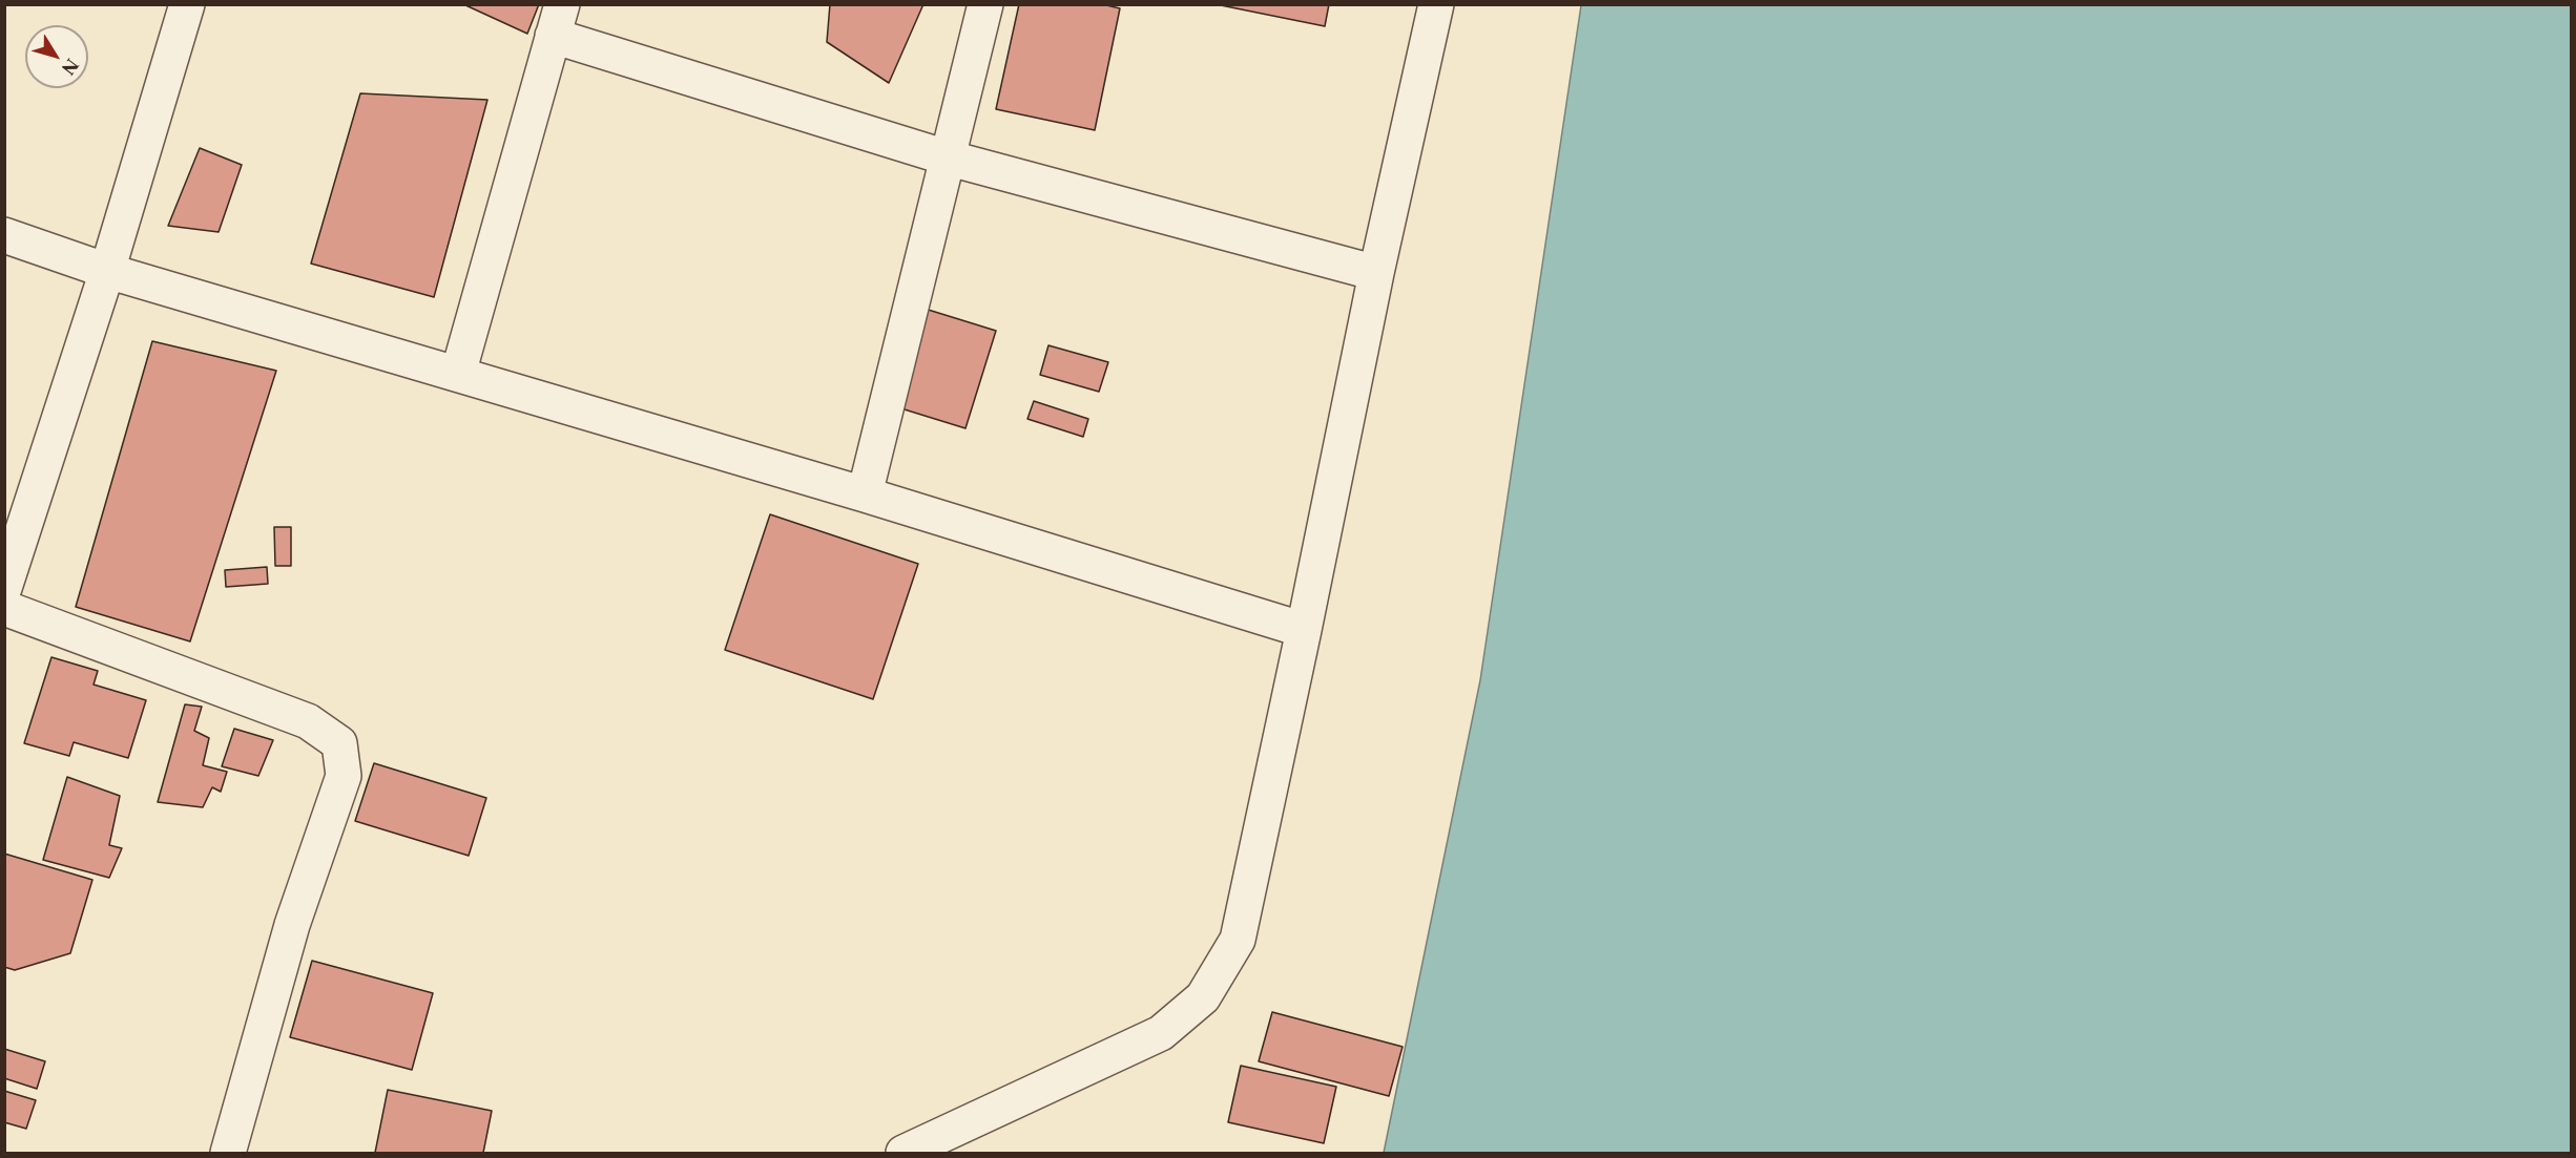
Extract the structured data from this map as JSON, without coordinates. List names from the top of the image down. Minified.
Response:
{"north":"bottom right"}
